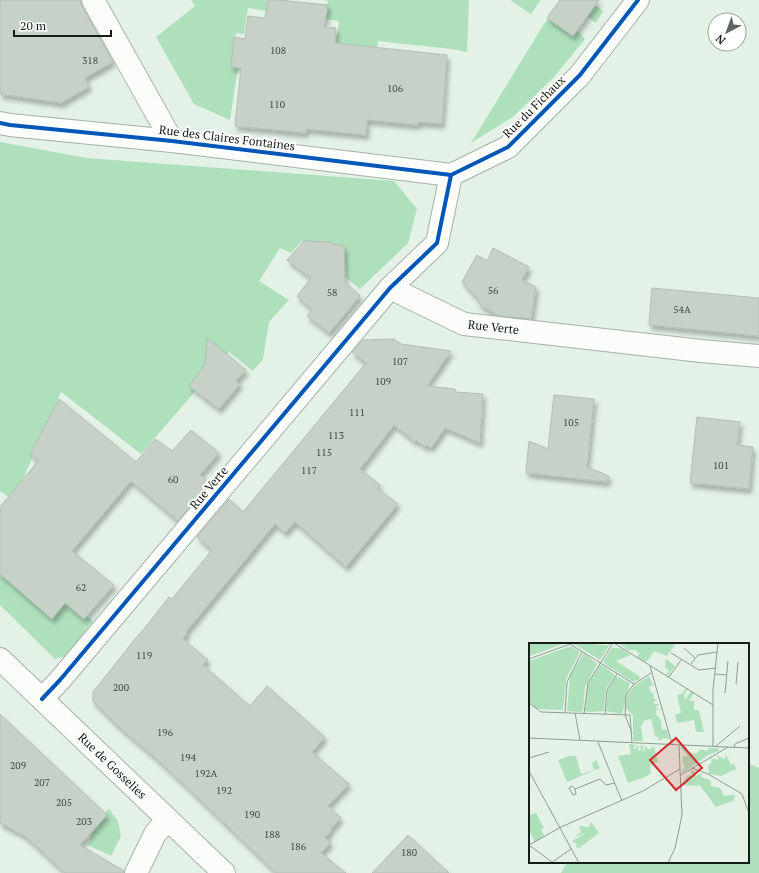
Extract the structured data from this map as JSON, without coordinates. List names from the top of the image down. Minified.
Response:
{"streets":{"street":["Rue du Fichaux","Rue des Claires Fontaines","Rue Verte","Rue de Gosselies"]},"crossings":[["Rue du Fichaux","Rue des Claires Fontaines"],["Rue Verte","Rue de Gosselies"]],"house_numbers":["108","318","106","110","56","58","54A","107","109","111","105","113","115","101","117","60","62","119","200","196","194","209","192A","207","192","205","190","203","188","186","180"],"scale_bar":"20 m","north":"bottom left"}
